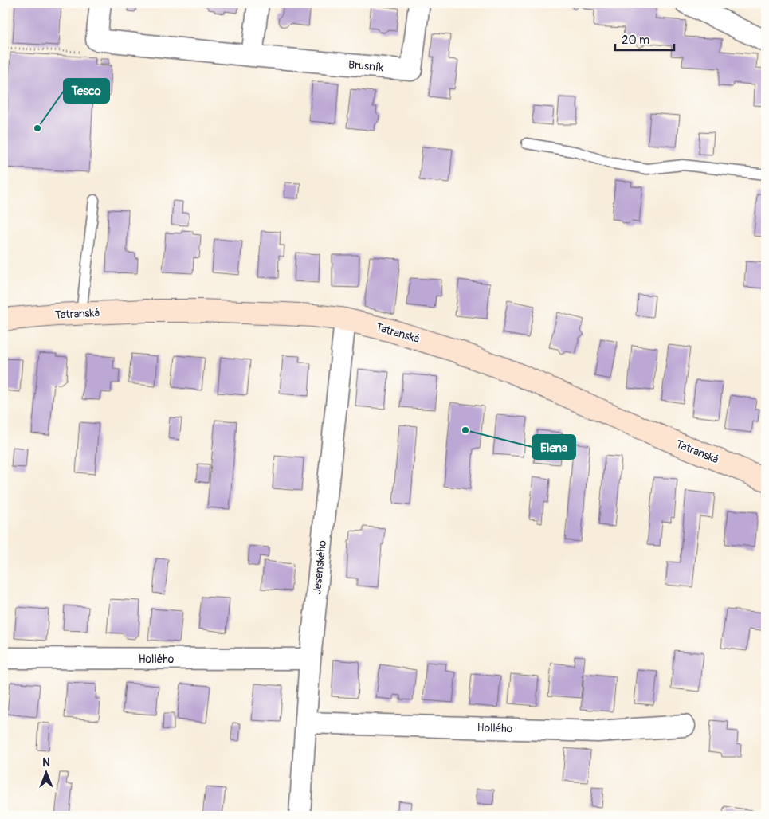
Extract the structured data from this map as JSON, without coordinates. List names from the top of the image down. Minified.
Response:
{"streets":{"main road":["Tatranská"],"street":["Brusník","Jesenského","Hollého"]},"crossings":[["Tatranská","Jesenského"],["Jesenského","Hollého"]],"places":["Tesco","Elena"],"scale_bar":"20 m","north":"top"}
